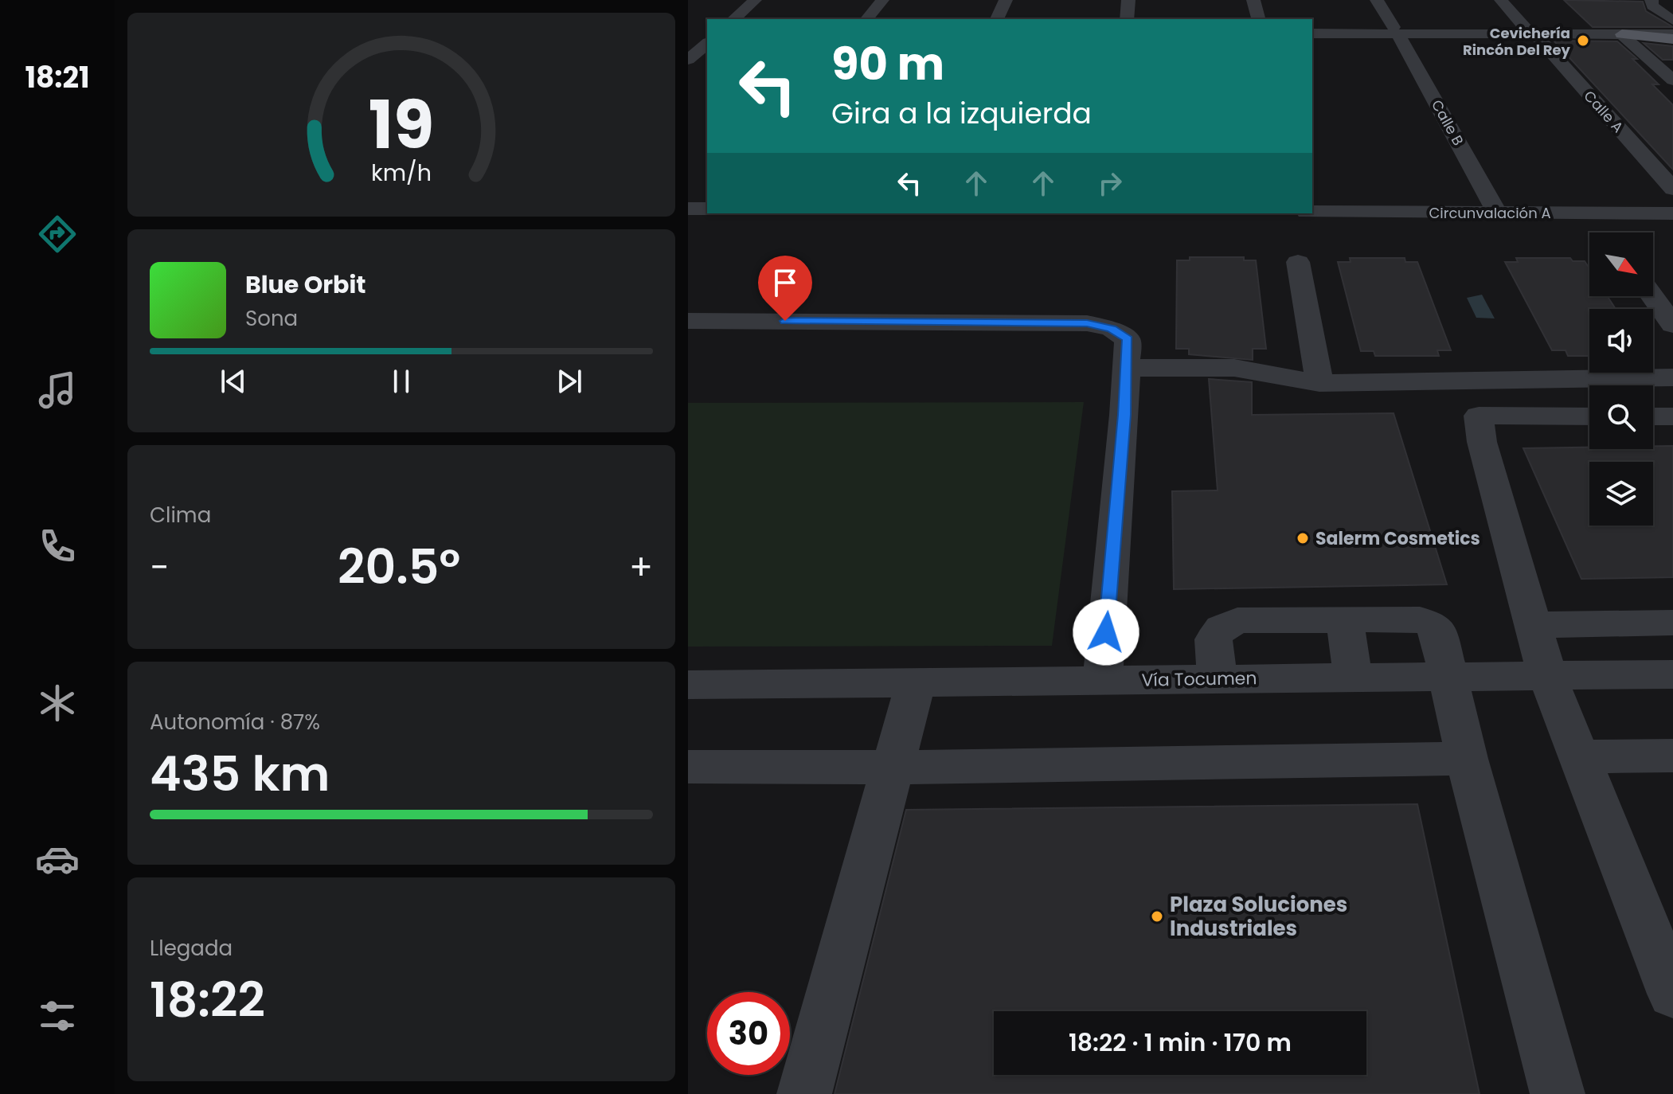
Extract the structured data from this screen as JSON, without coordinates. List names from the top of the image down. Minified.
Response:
{"streets":{"street":["Calle A","Calle B","Circunvalación A","Vía Tocumen"]},"crossings":[["Calle B","Circunvalación A"]],"places":["Cevichería Rincón Del Rey","Salerm Cosmetics","Plaza Soluciones Industriales"],"north":"bottom right","page":{"tabs":"18:21","turn":["90 m","Gira a la izquierda"],"song":["Blue Orbit","Sona"],"tile":["Clima",["Autonomía · 87%","435 km"],["Llegada","18:22"]],"heat":["−","20.5°","+"],"limit":"30","trip":"18:22 · 1 min · 170 m","gauge":["19","km/h"]}}
